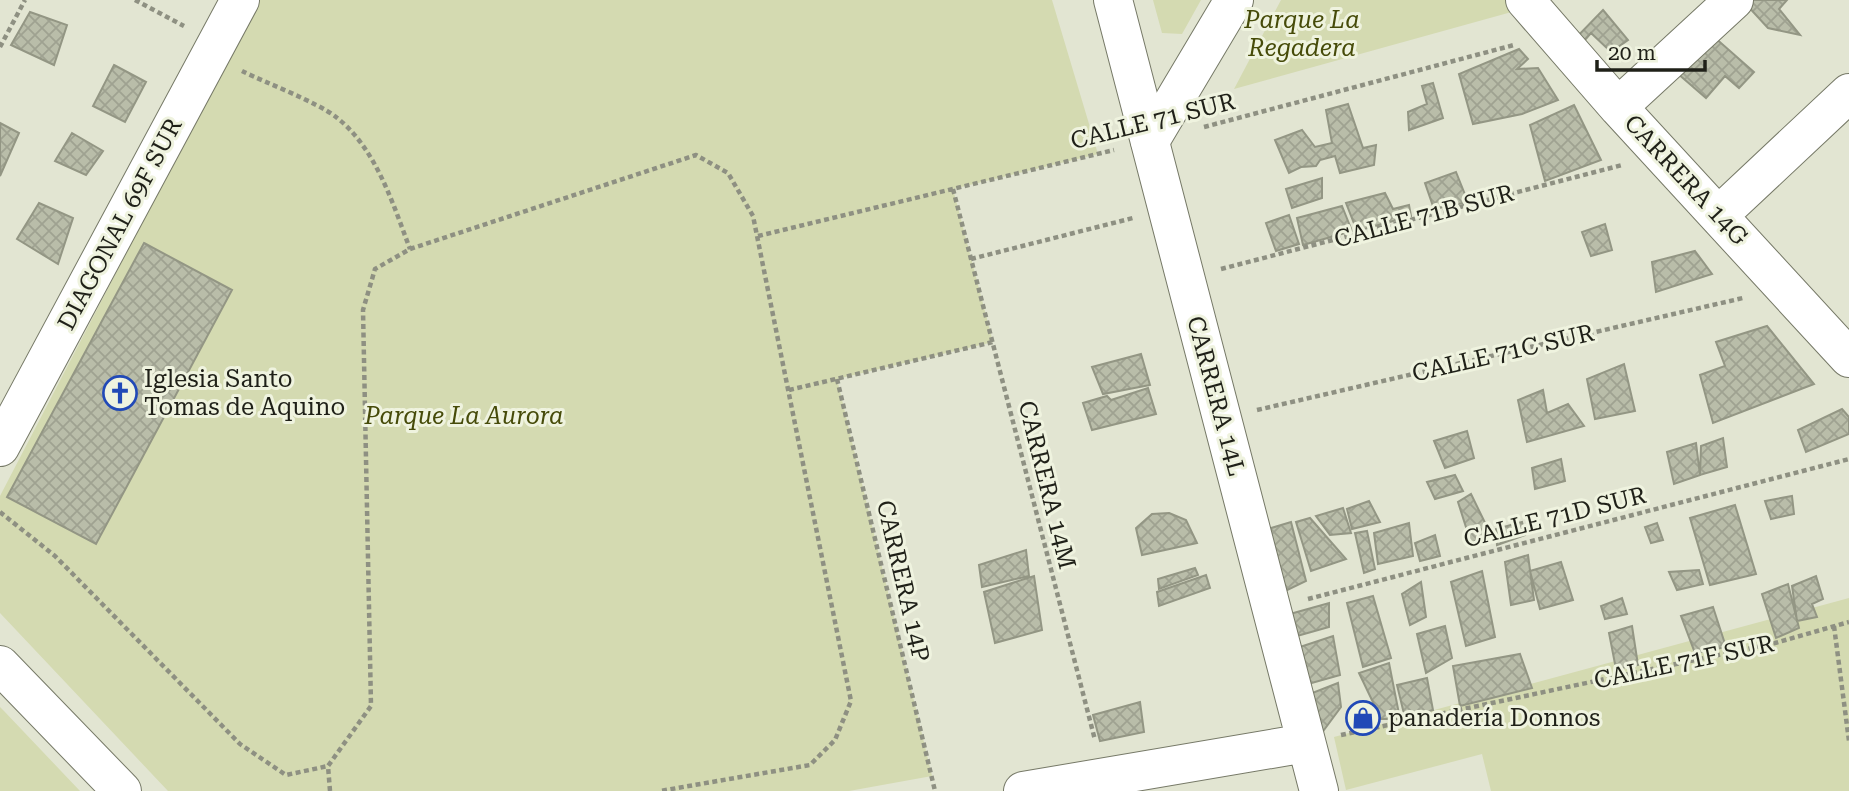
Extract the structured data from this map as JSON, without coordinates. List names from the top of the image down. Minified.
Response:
{"streets":{"main road":["CARRERA 14G","DIAGONAL 69F SUR","CARRERA 14L"],"path":["CALLE 71 SUR","CALLE 71B SUR","CALLE 71C SUR","CARRERA 14M","CALLE 71D SUR","CARRERA 14P","CALLE 71F SUR"]},"crossings":[["CALLE 71 SUR","CARRERA 14G"],["CALLE 71 SUR","CARRERA 14L"],["CALLE 71 SUR","CARRERA 14M"],["CARRERA 14G","CALLE 71B SUR"],["CARRERA 14G","CALLE 71C SUR"],["CALLE 71B SUR","CARRERA 14L"],["CALLE 71C SUR","CARRERA 14L"],["CARRERA 14L","CALLE 71D SUR"],["CARRERA 14L","CALLE 71F SUR"]],"parks":["Parque La Regadera","Parque La Aurora"],"places":{"church":["Iglesia Santo Tomas de Aquino"],"shop":["panadería Donnos"]},"scale_bar":"20 m"}
